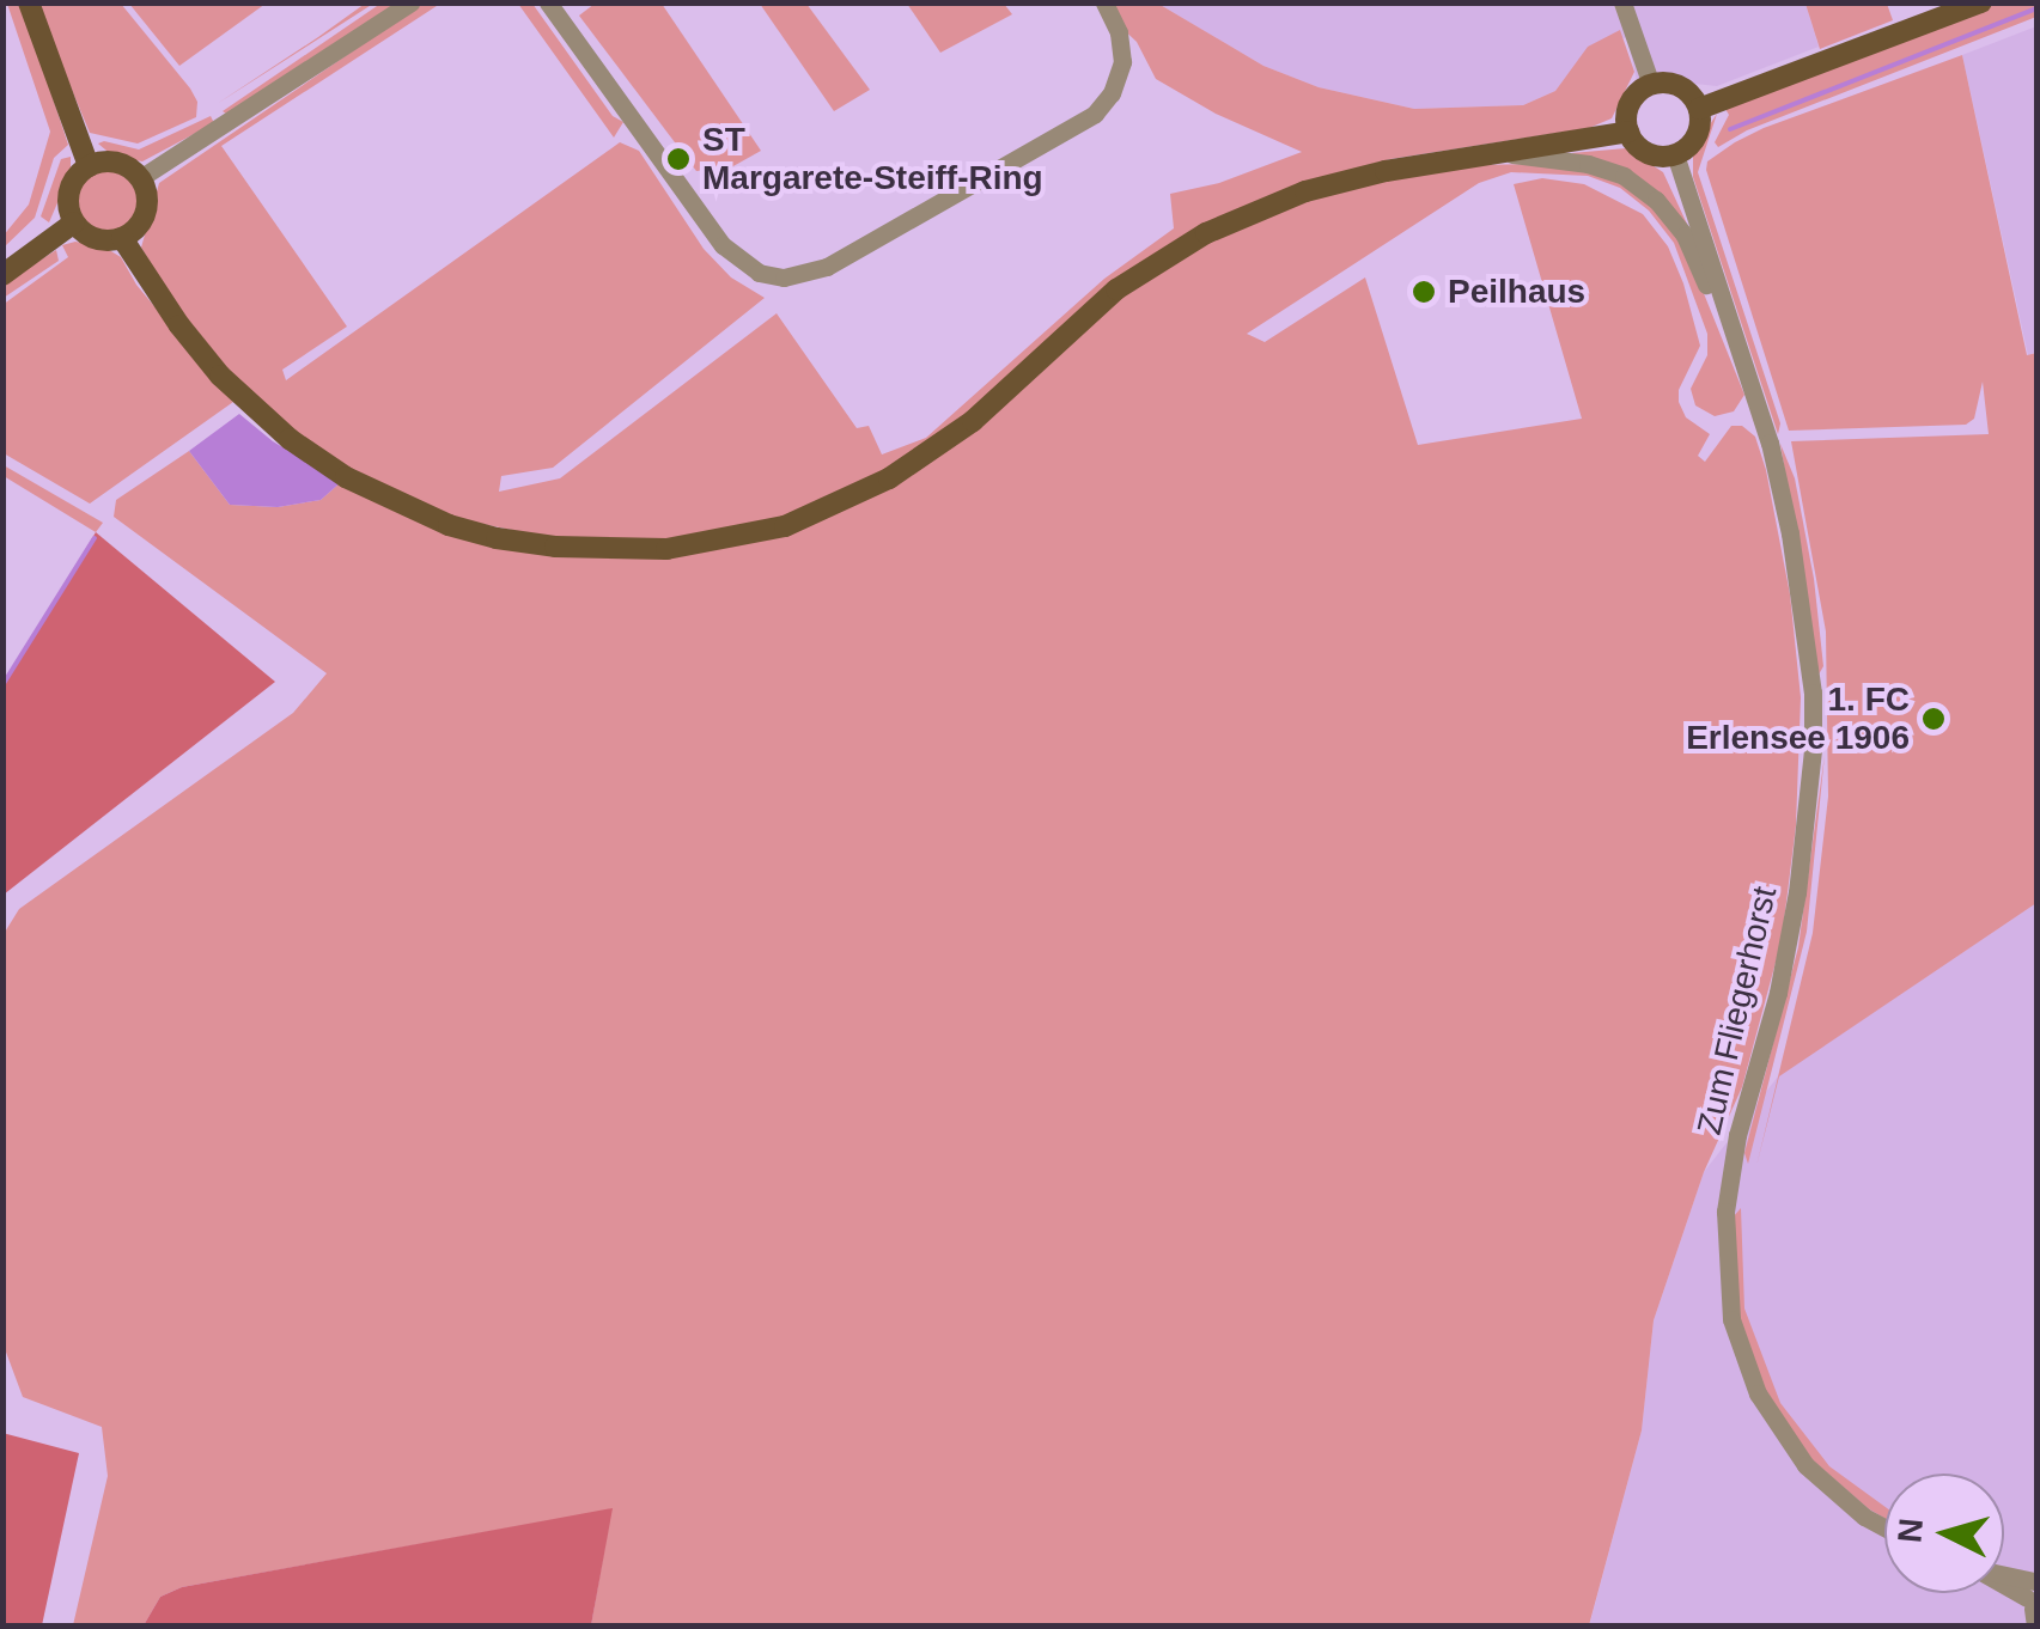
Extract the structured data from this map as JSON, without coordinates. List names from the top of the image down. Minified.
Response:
{"streets":{"street":["Zum Fliegerhorst"]},"places":["ST Margarete-Steiff-Ring","Peilhaus","1. FC Erlensee 1906"],"north":"left"}
